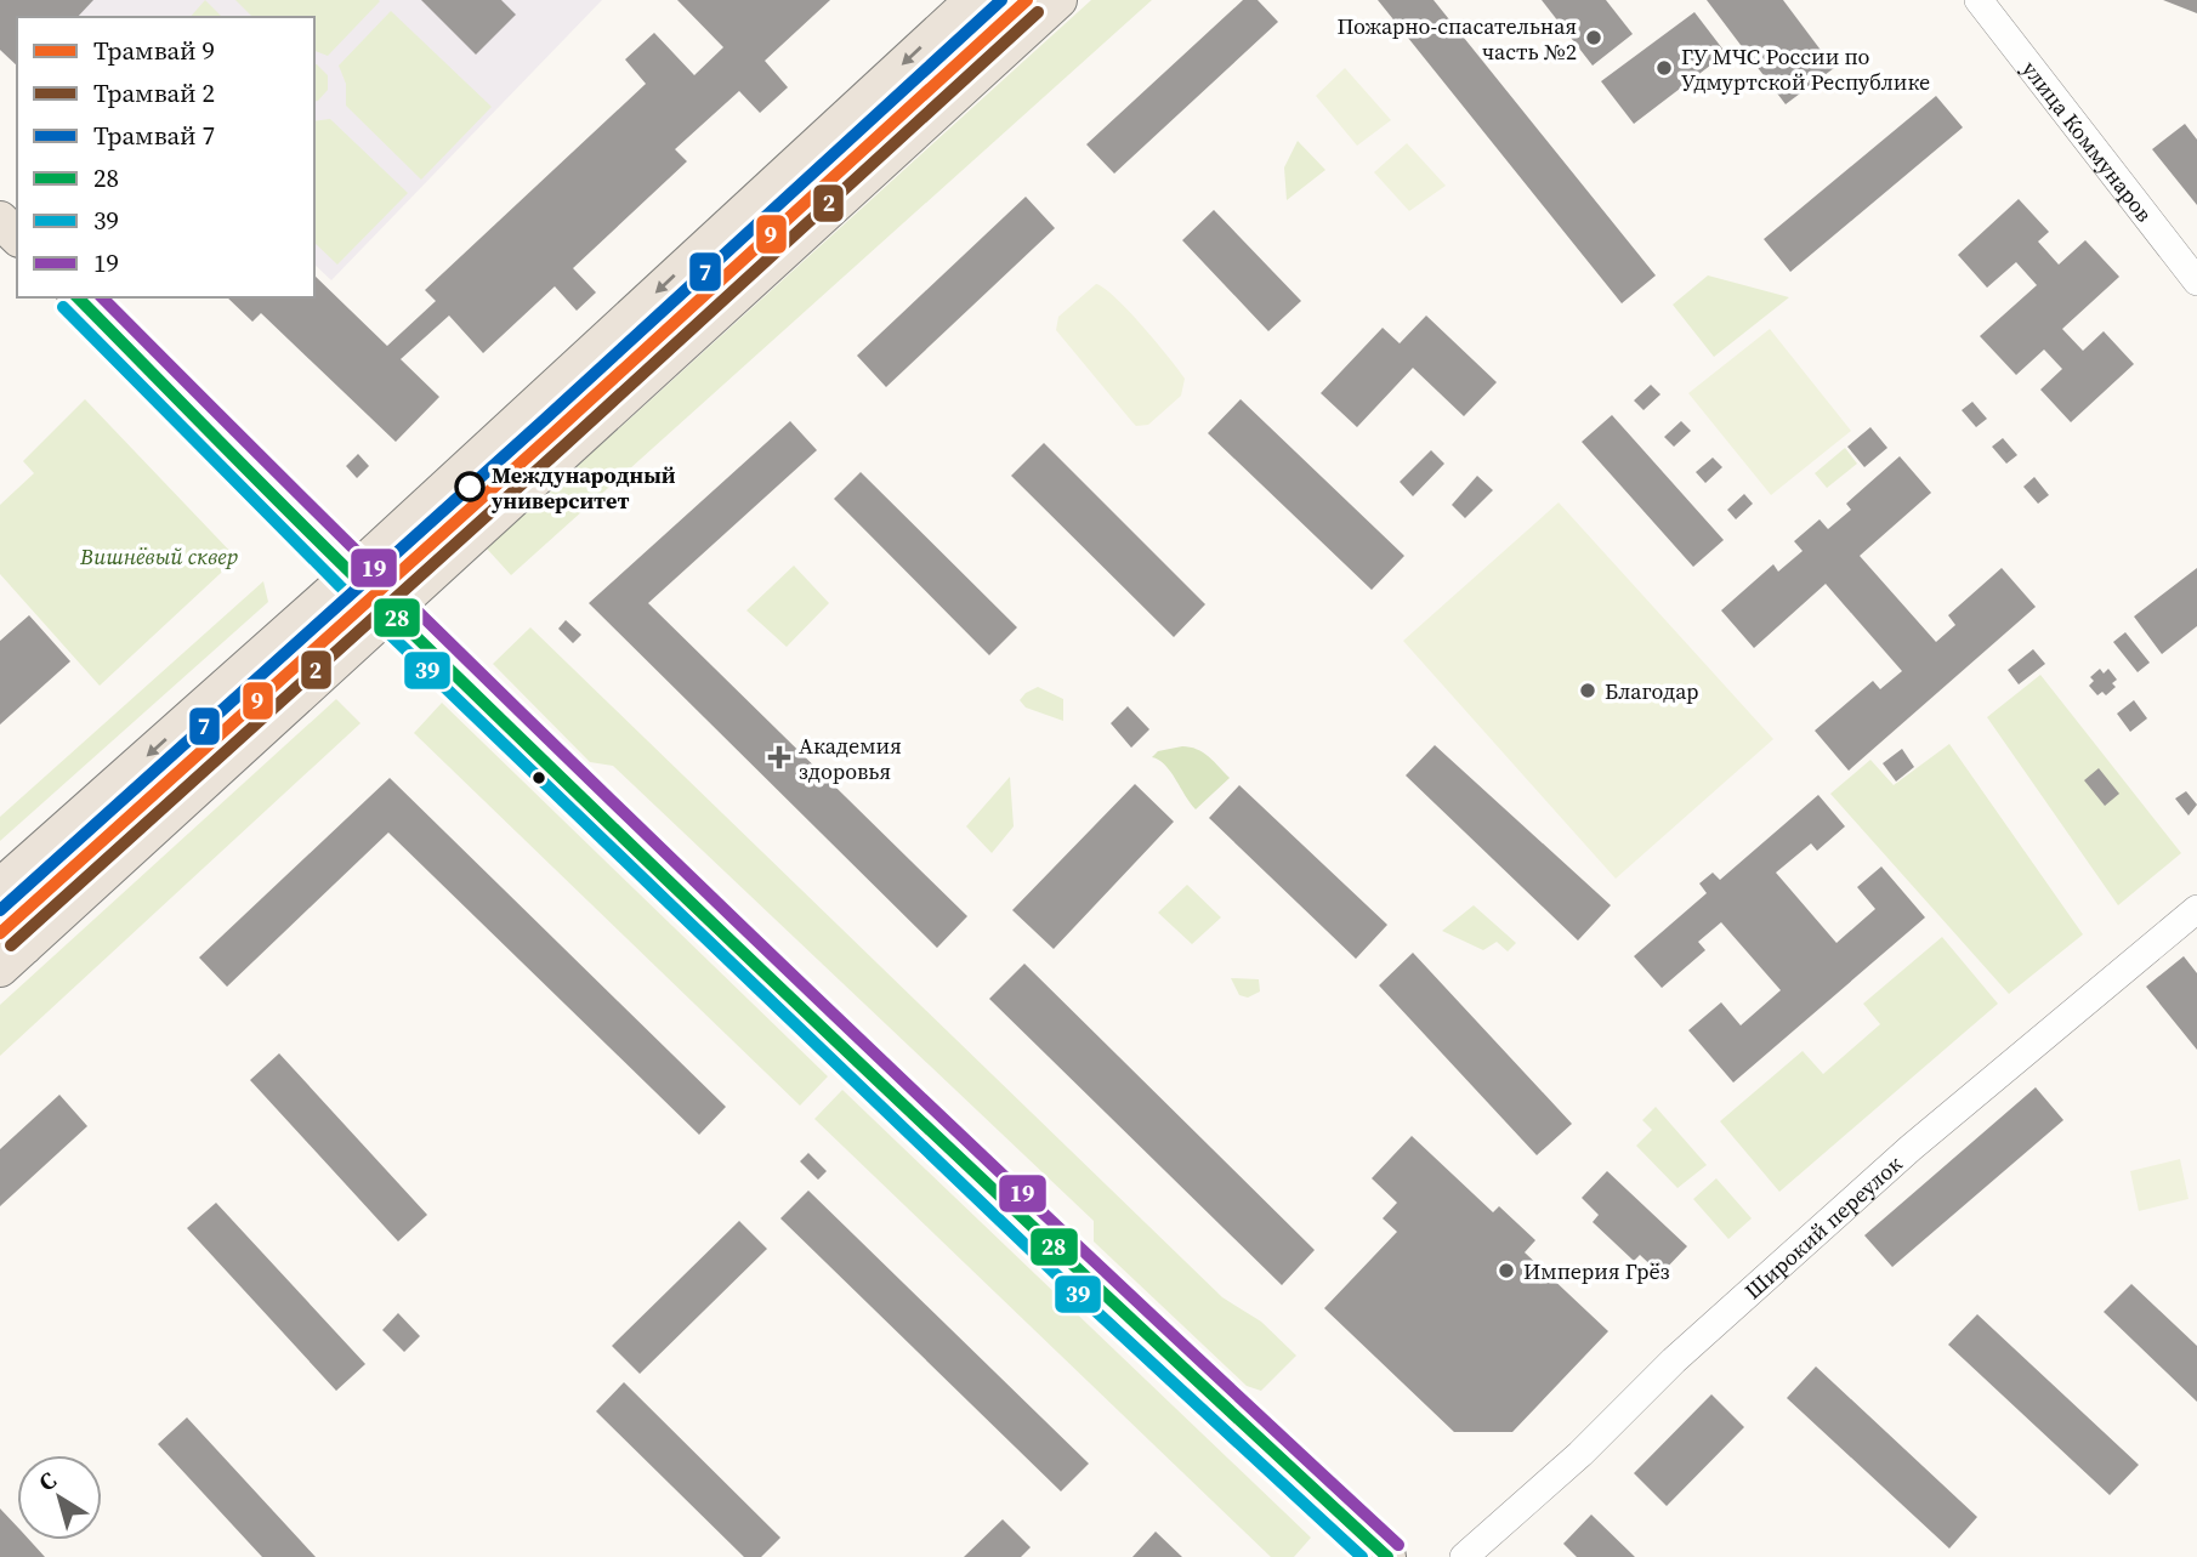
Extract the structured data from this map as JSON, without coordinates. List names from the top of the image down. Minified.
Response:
{"streets":{"street":["улица Коммунаров","Широкий переулок"]},"parks":["Вишнёвый сквер"],"places":{"other":["Пожарно-спасательная часть №2","ГУ МЧС России по Удмуртской Республике","Международный университет","Благодар","Империя Грёз"],"health":["Академия здоровья"]},"lines":["tram line 9","tram line 7","tram line 2","transit line 28","transit line 19","transit line 39"],"legend":["Трамвай 9","Трамвай 2","Трамвай 7","28","39","19"],"north":"top left"}
